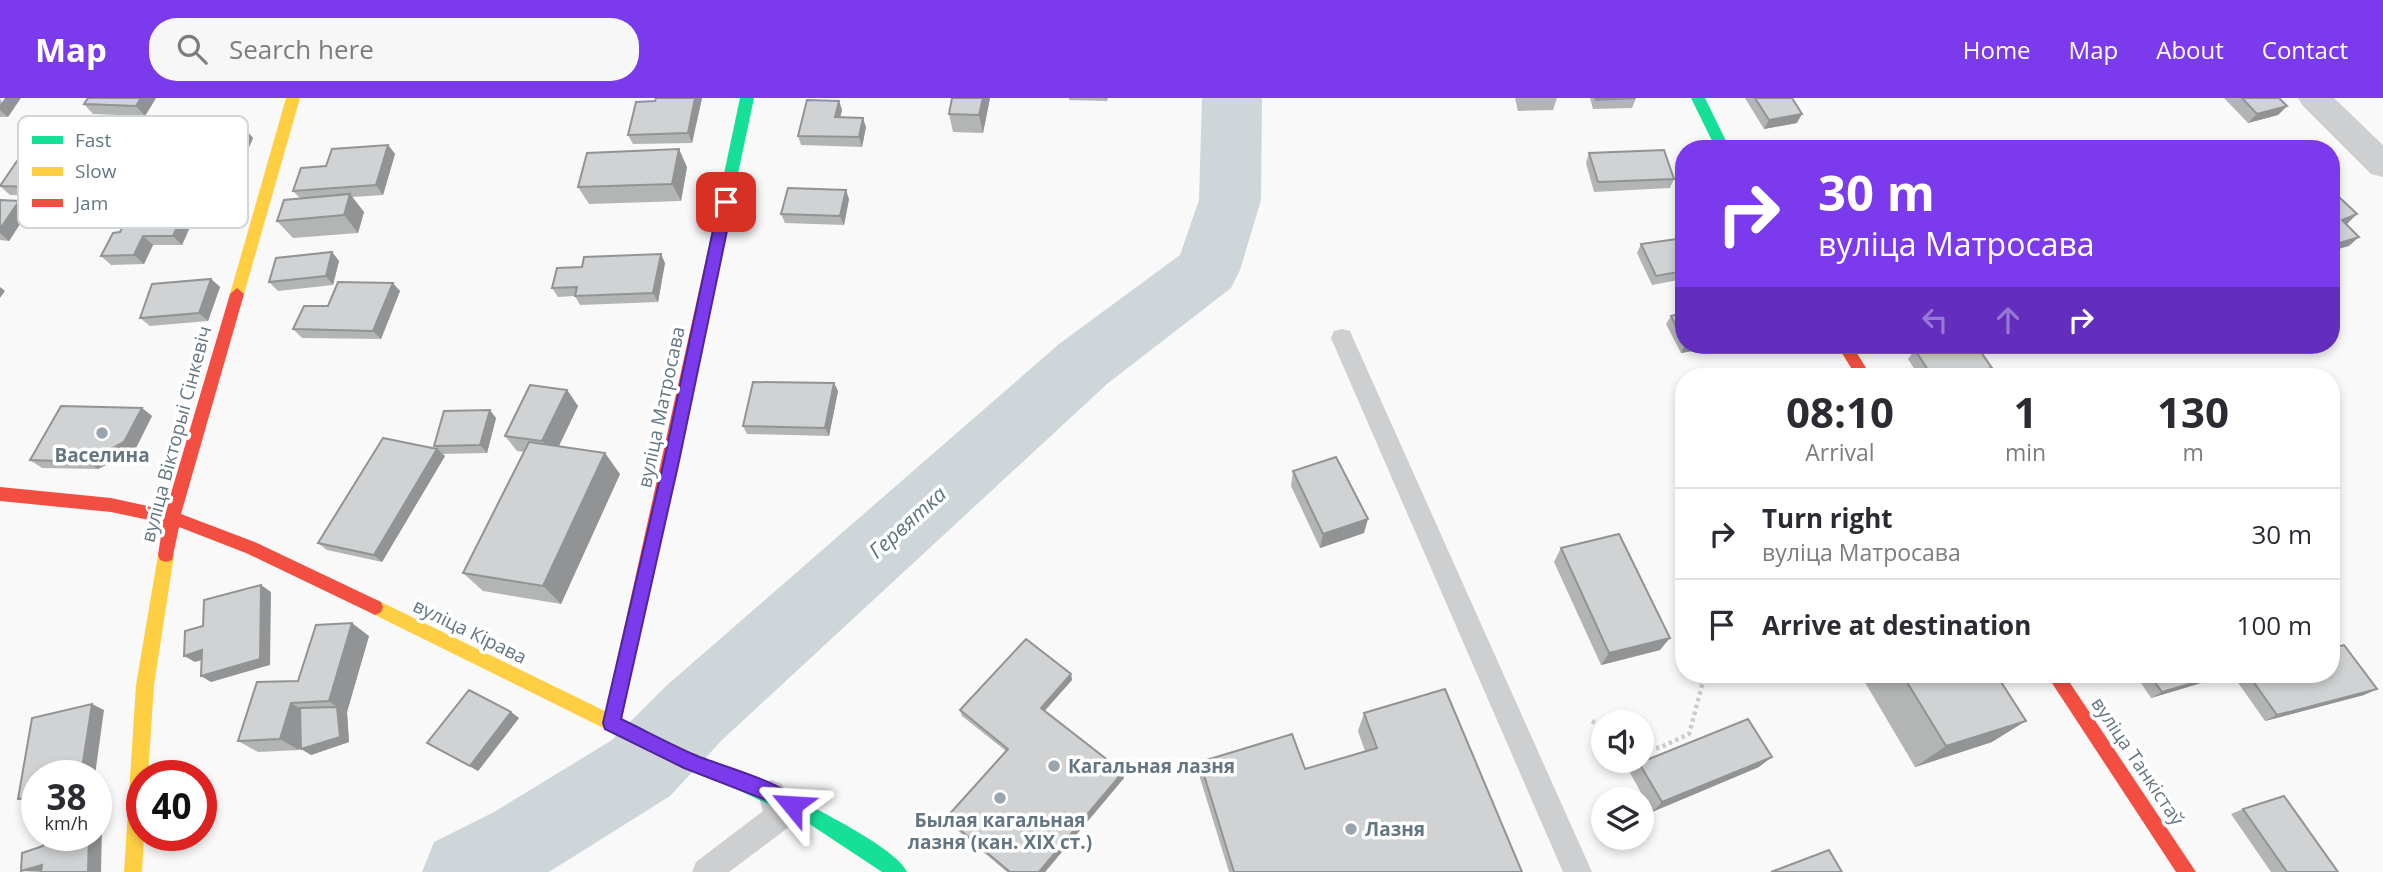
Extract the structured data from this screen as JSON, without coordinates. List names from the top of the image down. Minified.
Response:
{"streets":{"street":["вуліца Матросава","вуліца Вікторыі Сінкевіч","вуліца Кірава","вуліца Танкістаў"]},"crossings":[["вуліца Матросава","вуліца Кірава"],["вуліца Вікторыі Сінкевіч","вуліца Кірава"]],"water":["Гервятка"],"places":["Васелина","Кагальная лазня","Былая кагальная лазня (кан. XIX ст.)","Лазня"],"legend":["Fast","Slow","Jam"],"page":{"header":"Map","search":"Search here","nav":["Home","Map","About","Contact"],"turn":["30 m","вуліца Матросава"],"eta":["08:10","Arrival","1","min","130","m"],"list":[{"name":"Turn right","note":"вуліца Матросава","value":"30 m"},{"name":"Arrive at destination","value":"100 m"}],"speed":"38 km/h","limit":"40"}}
